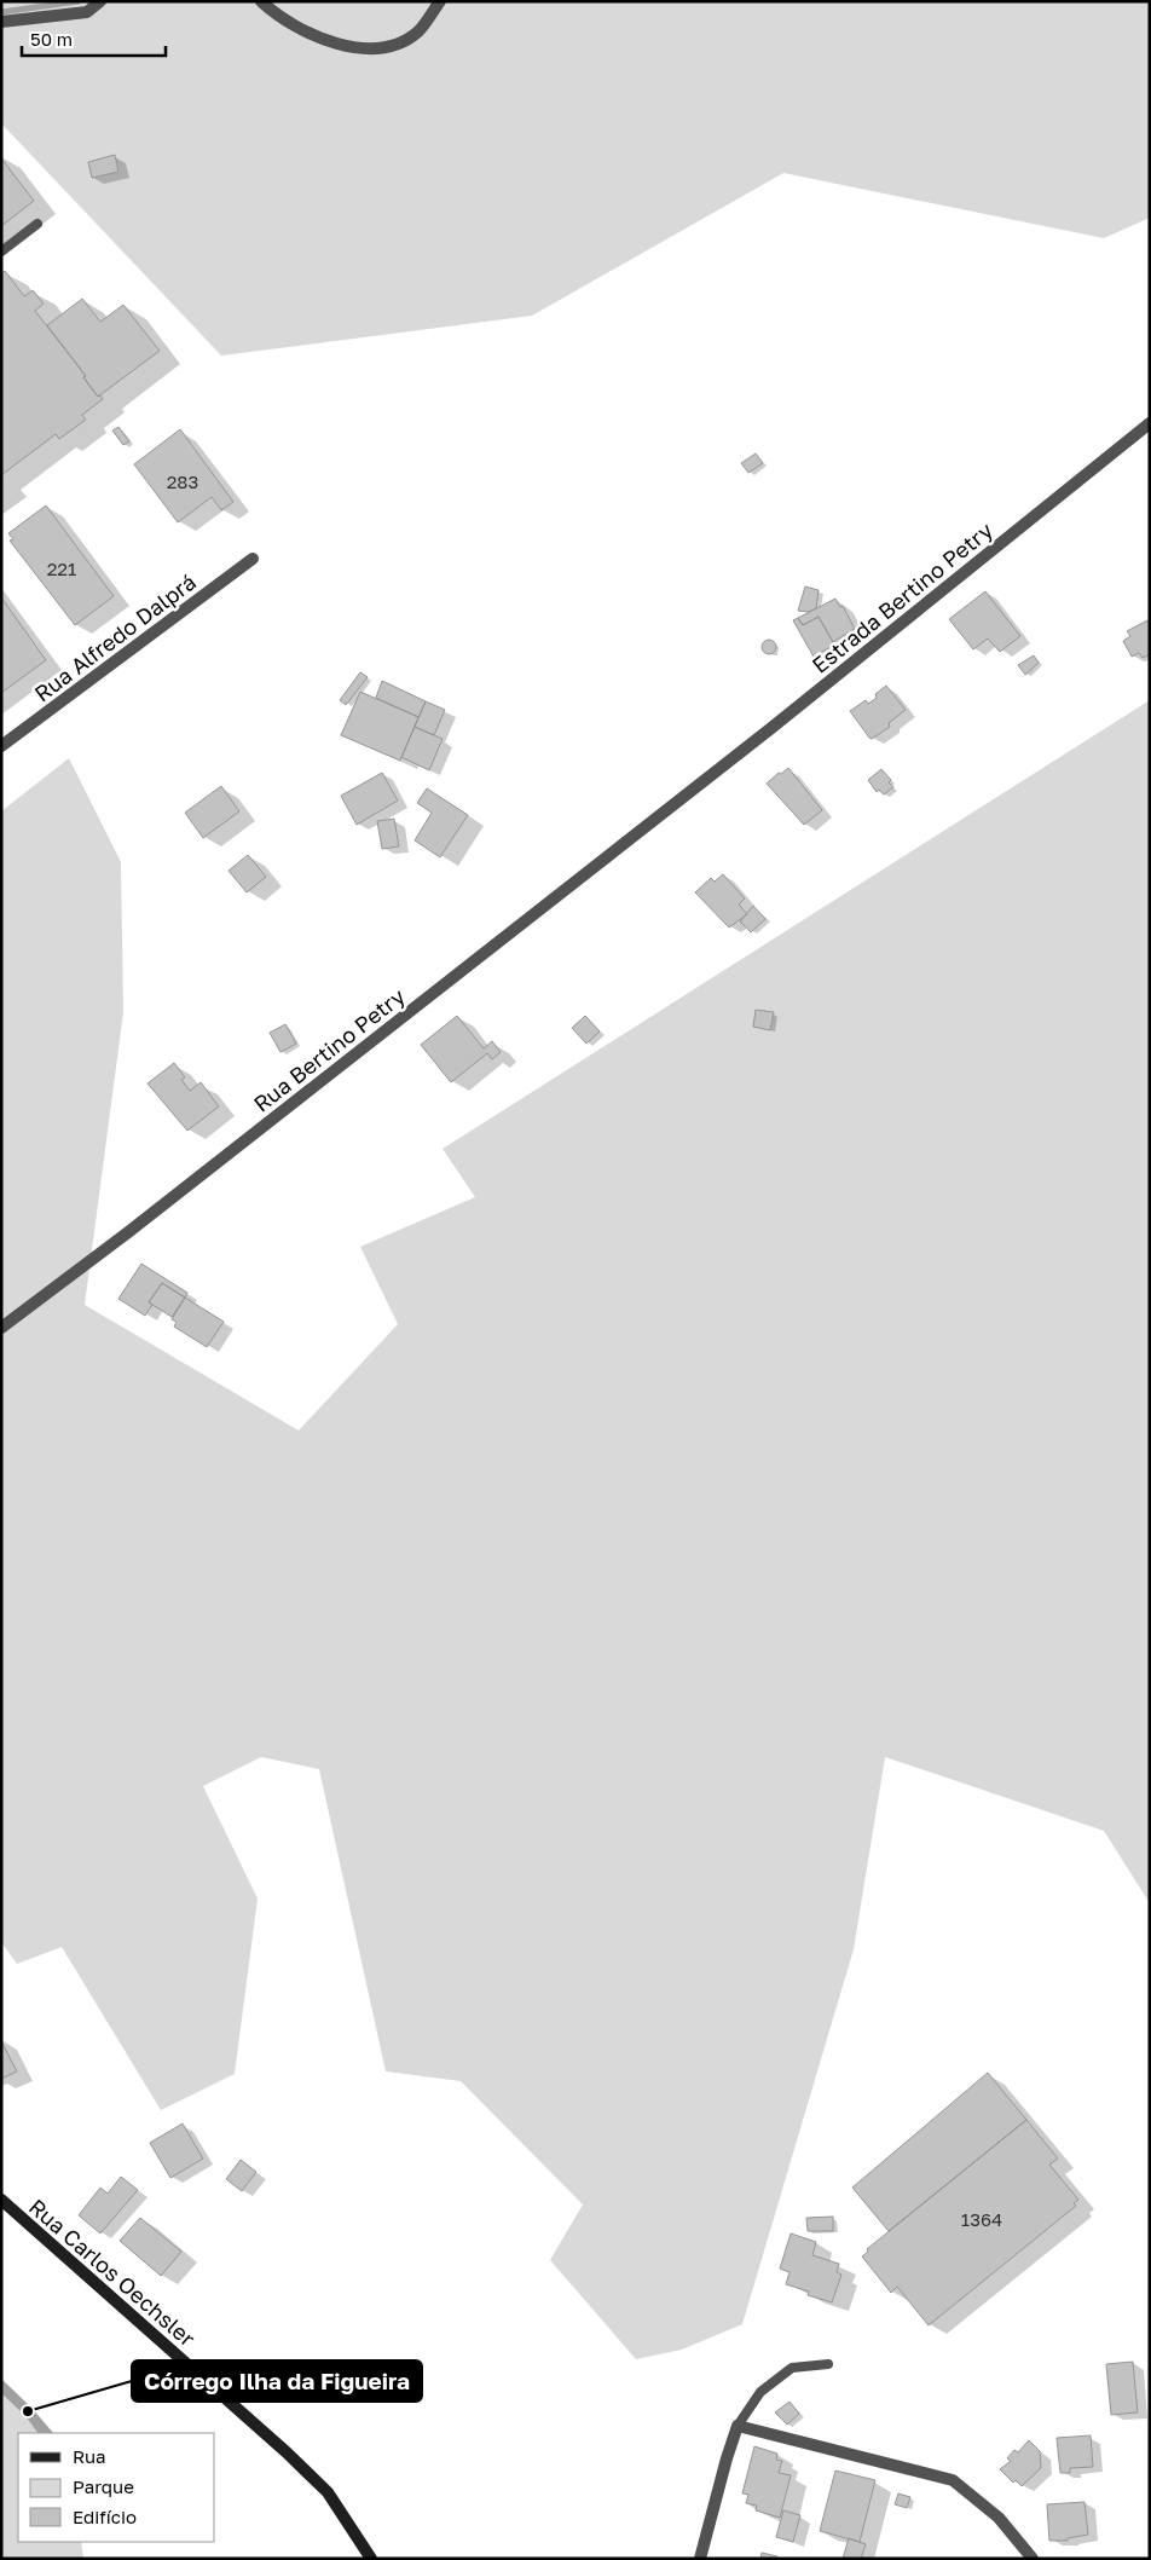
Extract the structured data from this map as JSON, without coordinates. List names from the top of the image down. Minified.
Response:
{"streets":{"main road":["Rua Carlos Oechsler"],"street":["Estrada Bertino Petry","Rua Alfredo Dalprá","Rua Bertino Petry"]},"crossings":[["Estrada Bertino Petry","Rua Bertino Petry"]],"places":["Córrego Ilha da Figueira"],"house_numbers":["283","221","1364"],"legend":["Rua","Parque","Edifício"],"scale_bar":"50 m"}
